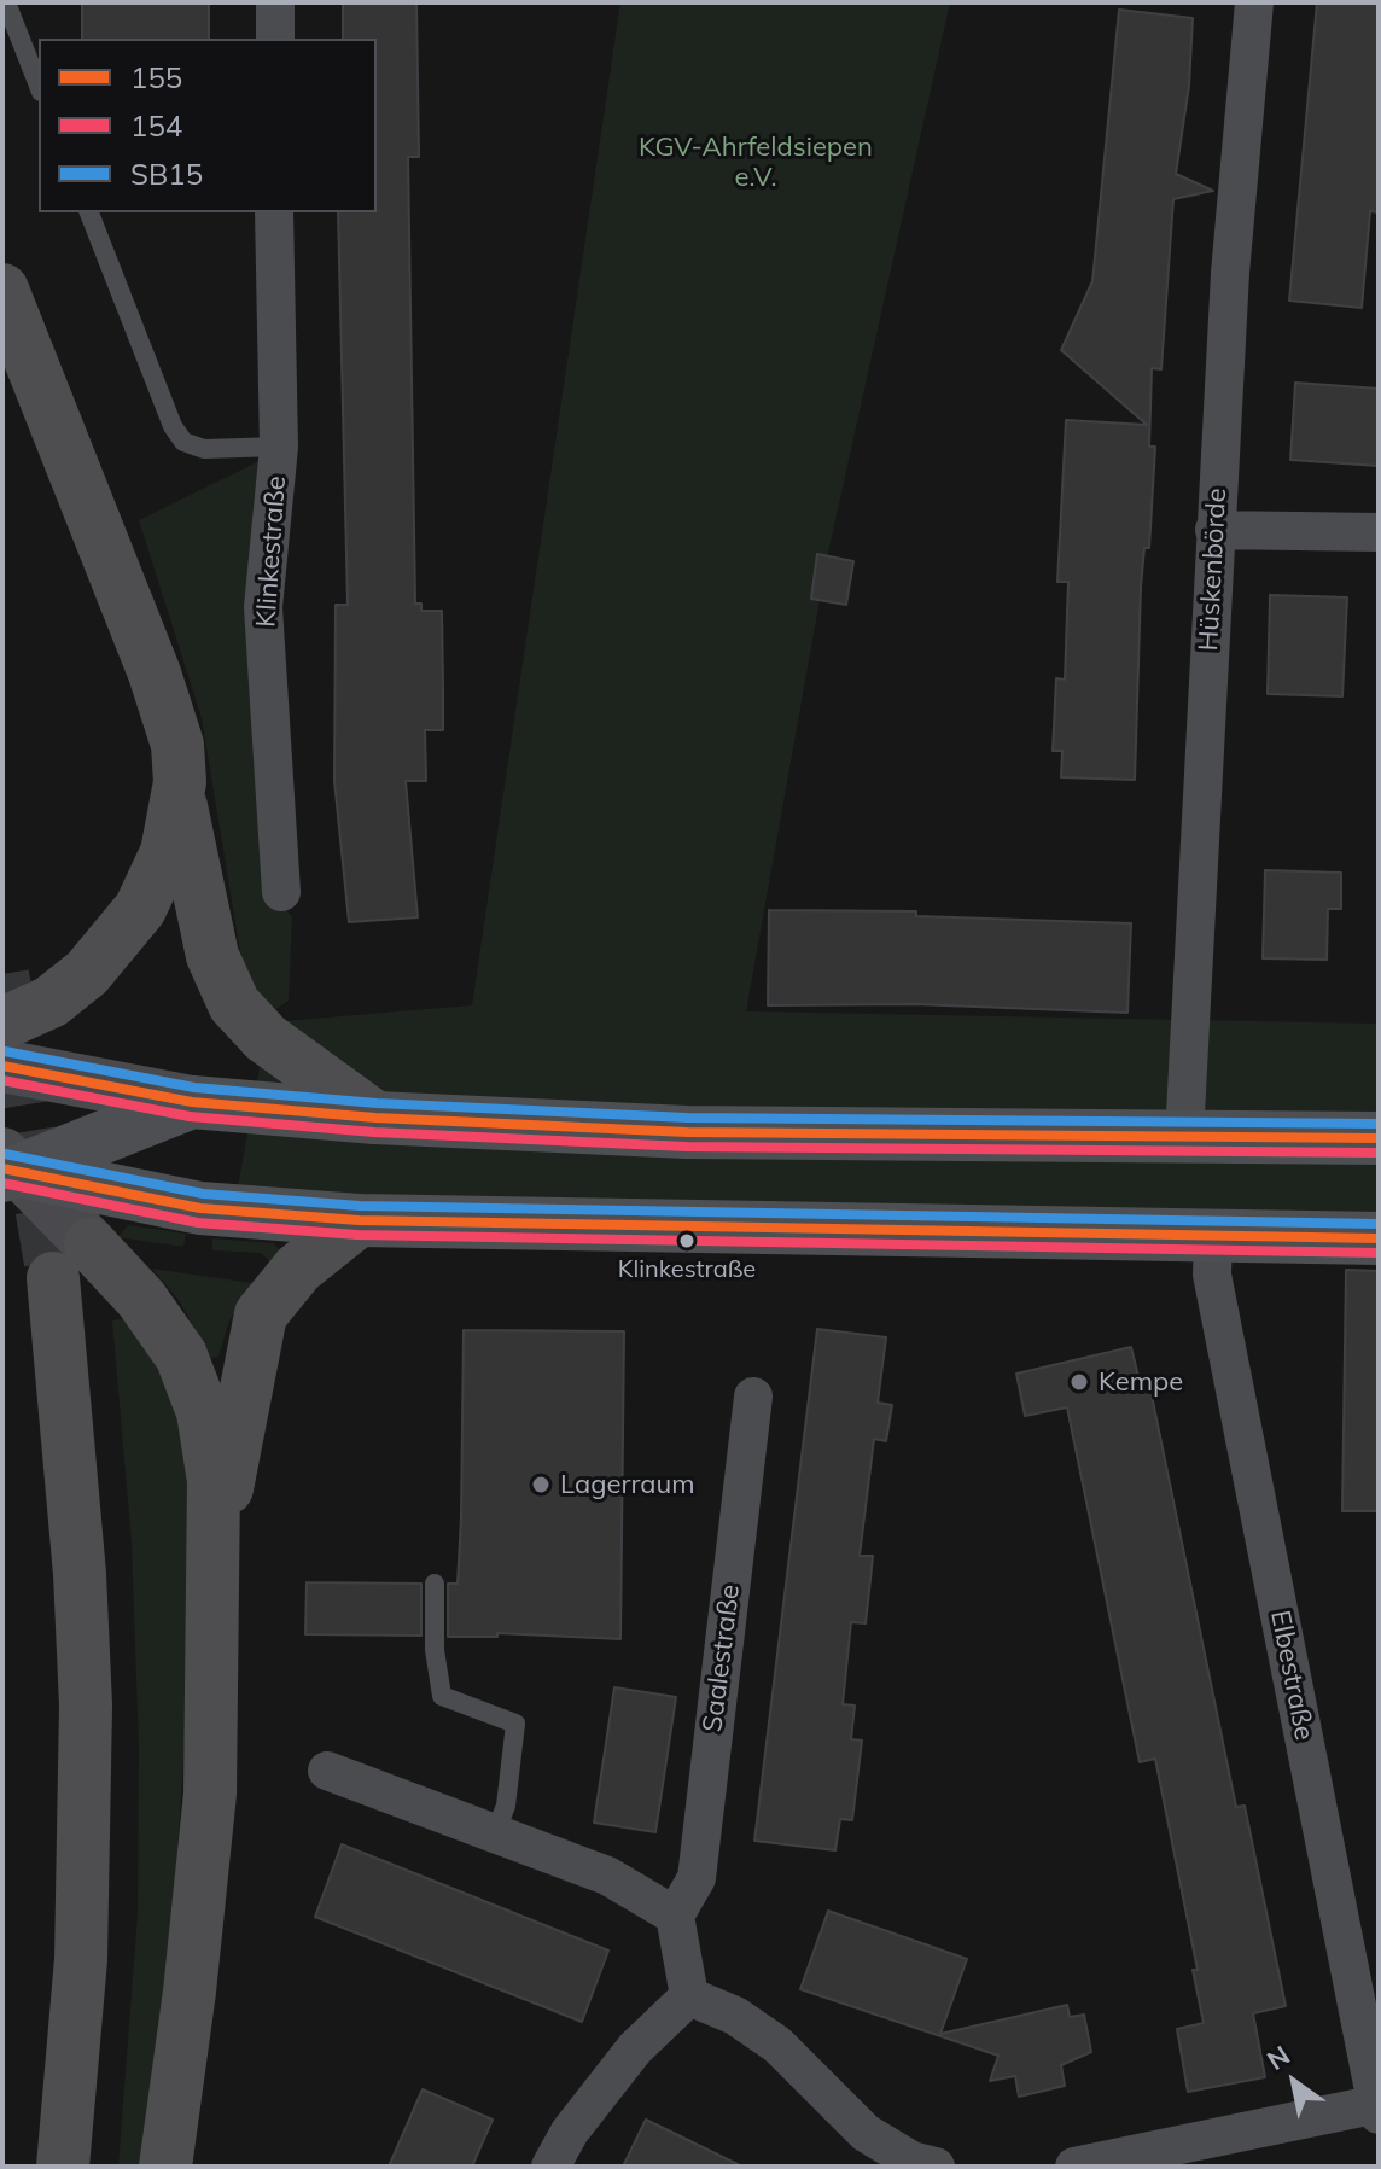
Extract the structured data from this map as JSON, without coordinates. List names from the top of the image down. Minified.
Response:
{"streets":{"street":["Klinkestraße","Hüskenbörde","Saalestraße","Elbestraße"]},"parks":["KGV-Ahrfeldsiepen e.V."],"places":["Klinkestraße","Kempe","Lagerraum"],"lines":["transit line SB15","transit line 155","transit line 154"],"legend":["155","154","SB15"],"north":"top left"}
